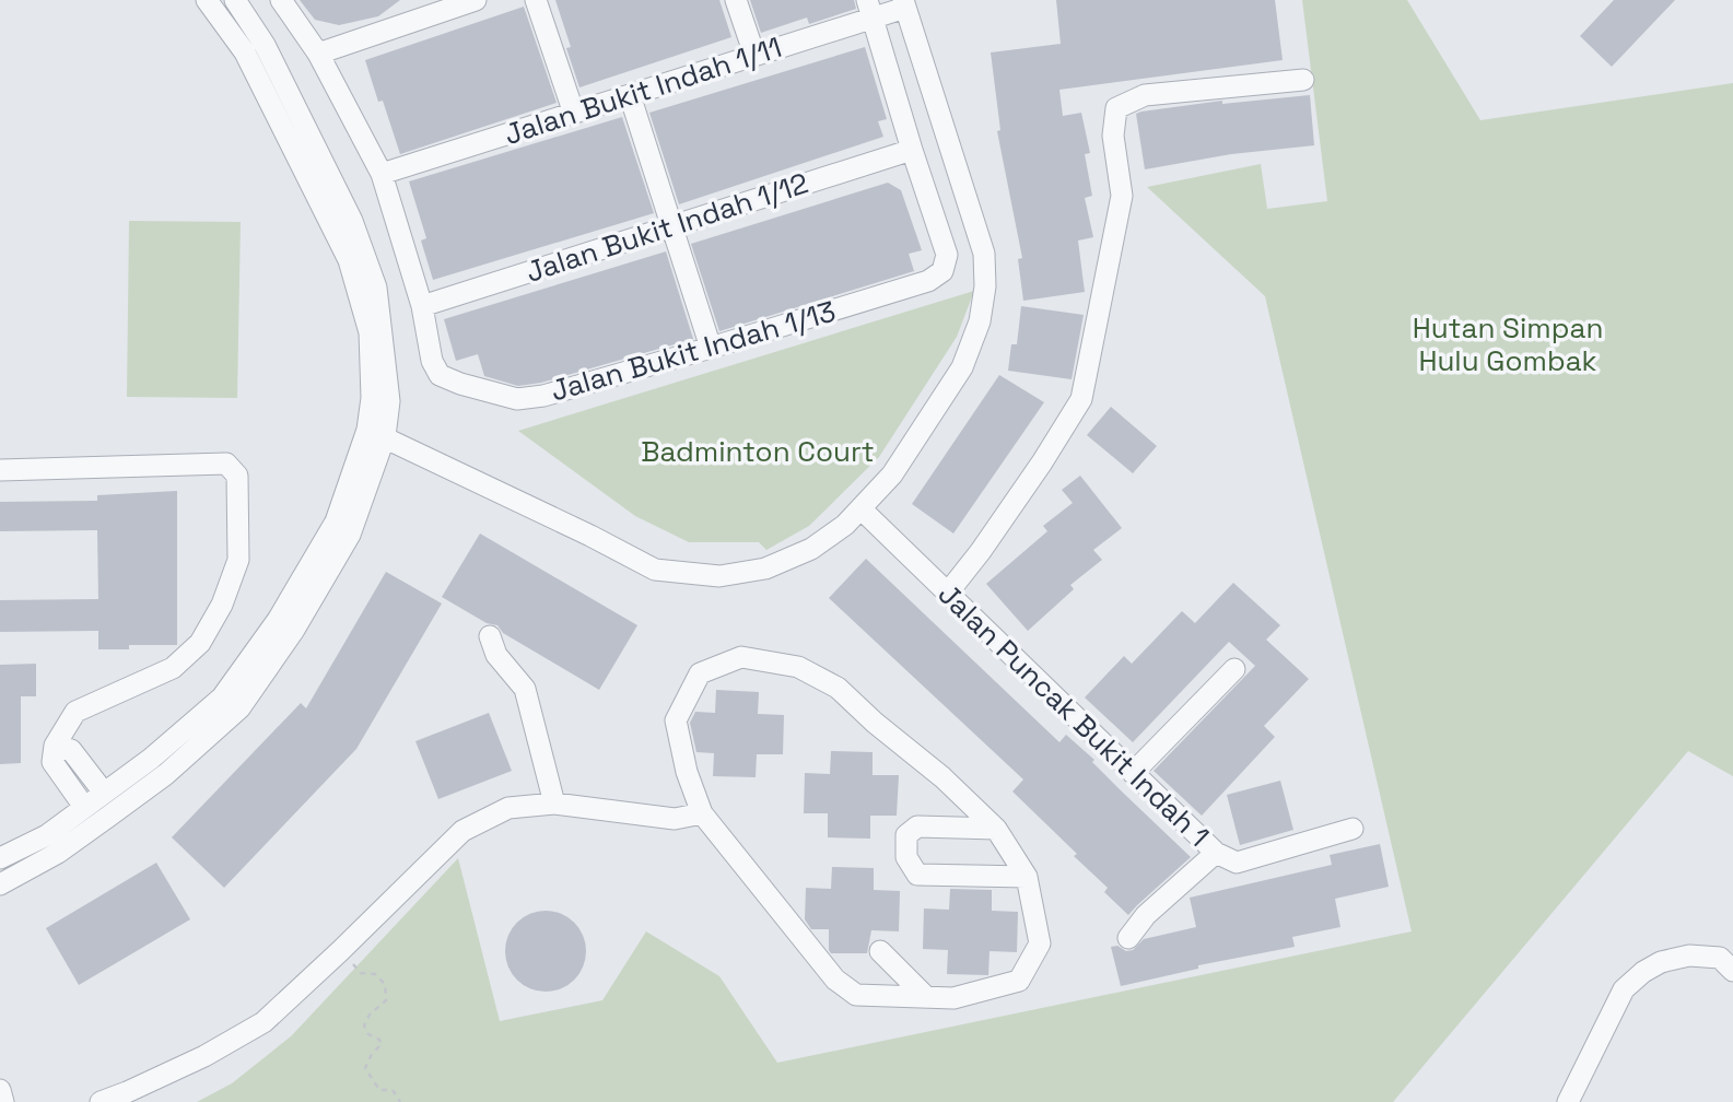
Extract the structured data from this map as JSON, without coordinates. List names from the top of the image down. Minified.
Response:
{"streets":{"street":["Jalan Bukit Indah 1/11","Jalan Bukit Indah 1/12","Jalan Bukit Indah 1/13","Jalan Puncak Bukit Indah 1"]},"crossings":[["Jalan Bukit Indah 1/12","Jalan Bukit Indah 1/13"]],"parks":["Hutan Simpan Hulu Gombak","Badminton Court"]}
